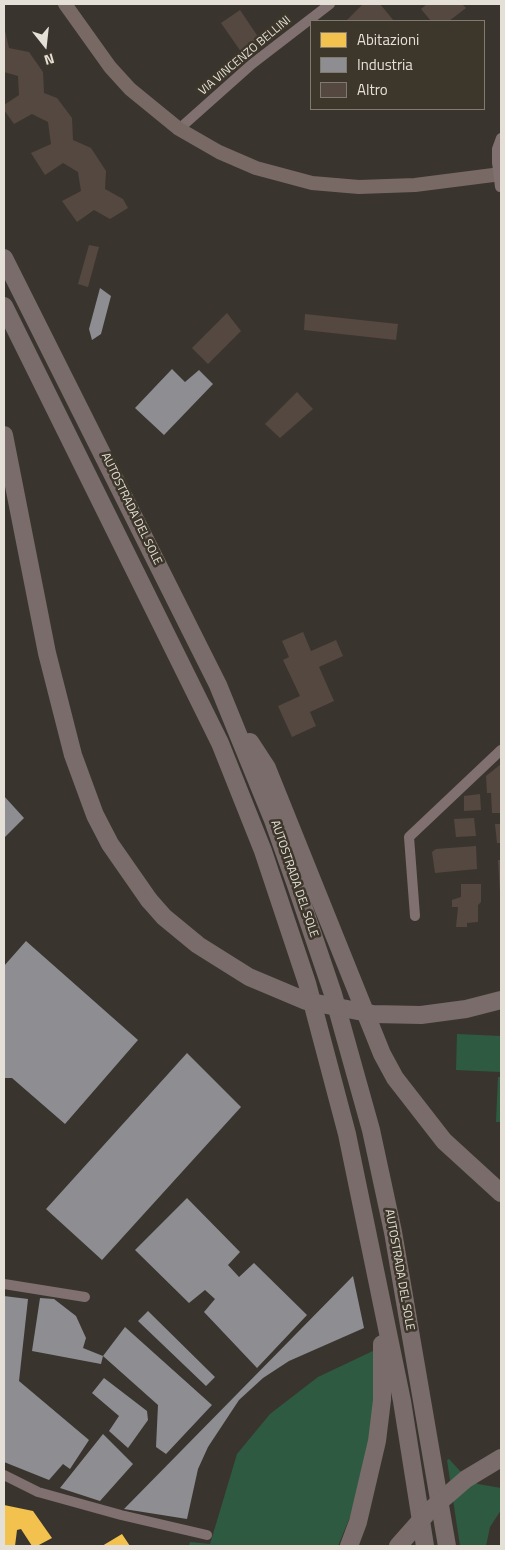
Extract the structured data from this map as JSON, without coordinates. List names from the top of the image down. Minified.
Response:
{"streets":{"highway":["AUTOSTRADA DEL SOLE"],"street":["VIA VINCENZO BELLINI"]},"legend":["Abitazioni","Industria","Altro"],"north":"bottom"}
